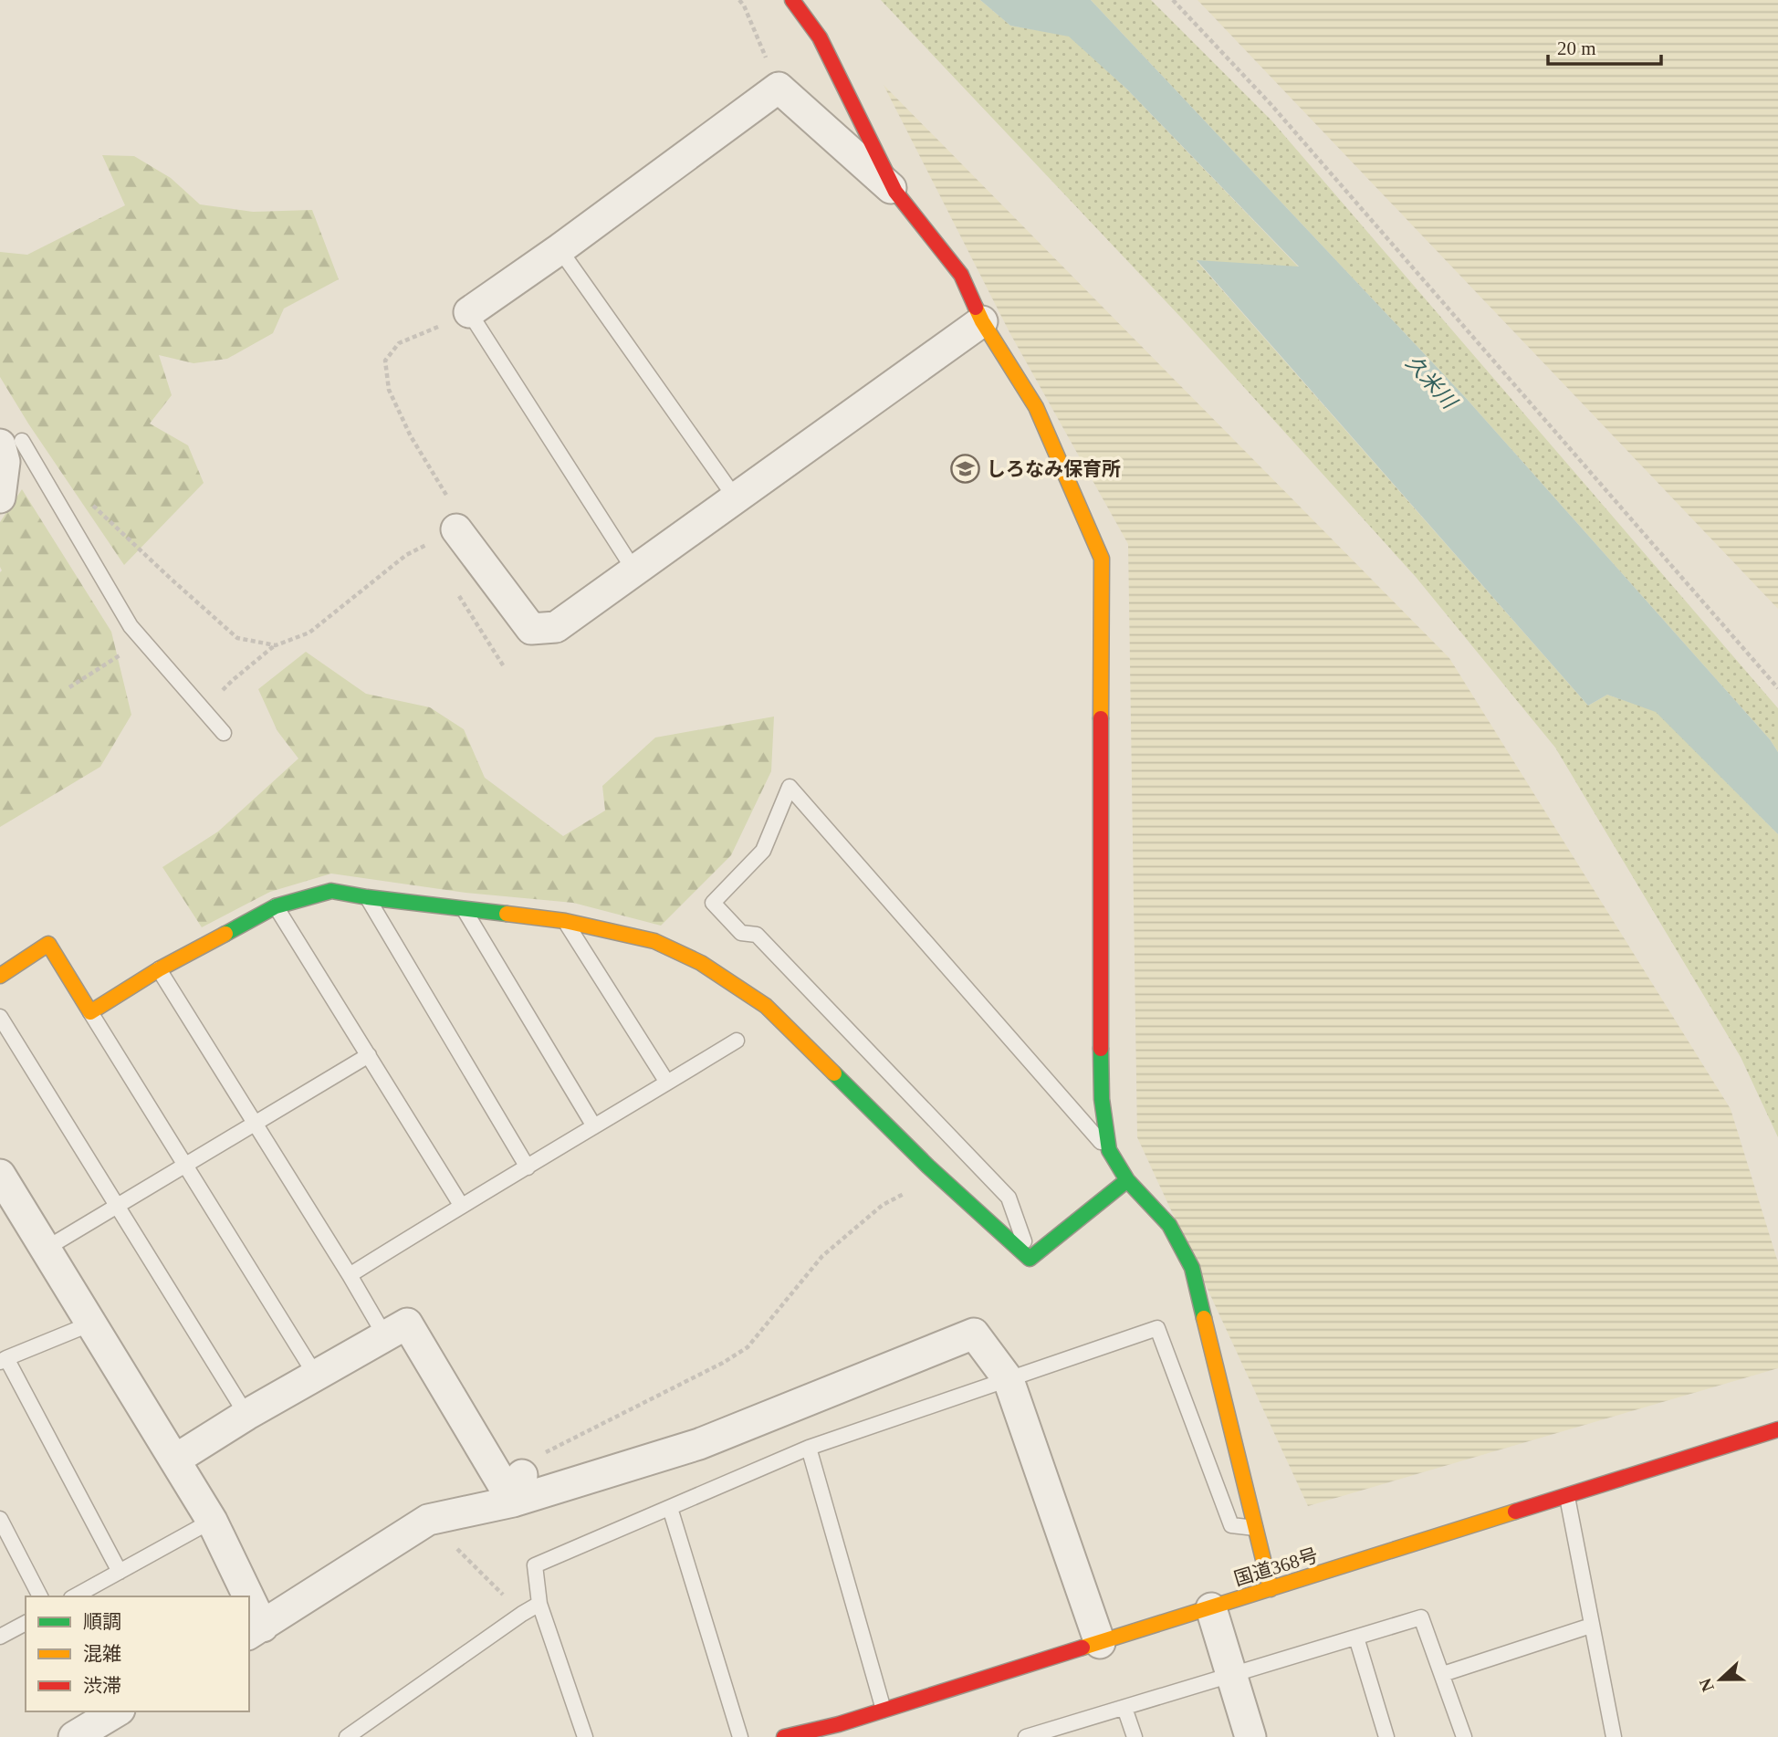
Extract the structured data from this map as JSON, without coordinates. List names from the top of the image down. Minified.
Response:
{"streets":{"main road":["国道368号"]},"water":["久米川"],"places":{"school or university":["しろなみ保育所"]},"legend":["順調","混雑","渋滞"],"scale_bar":"20 m","north":"left"}
